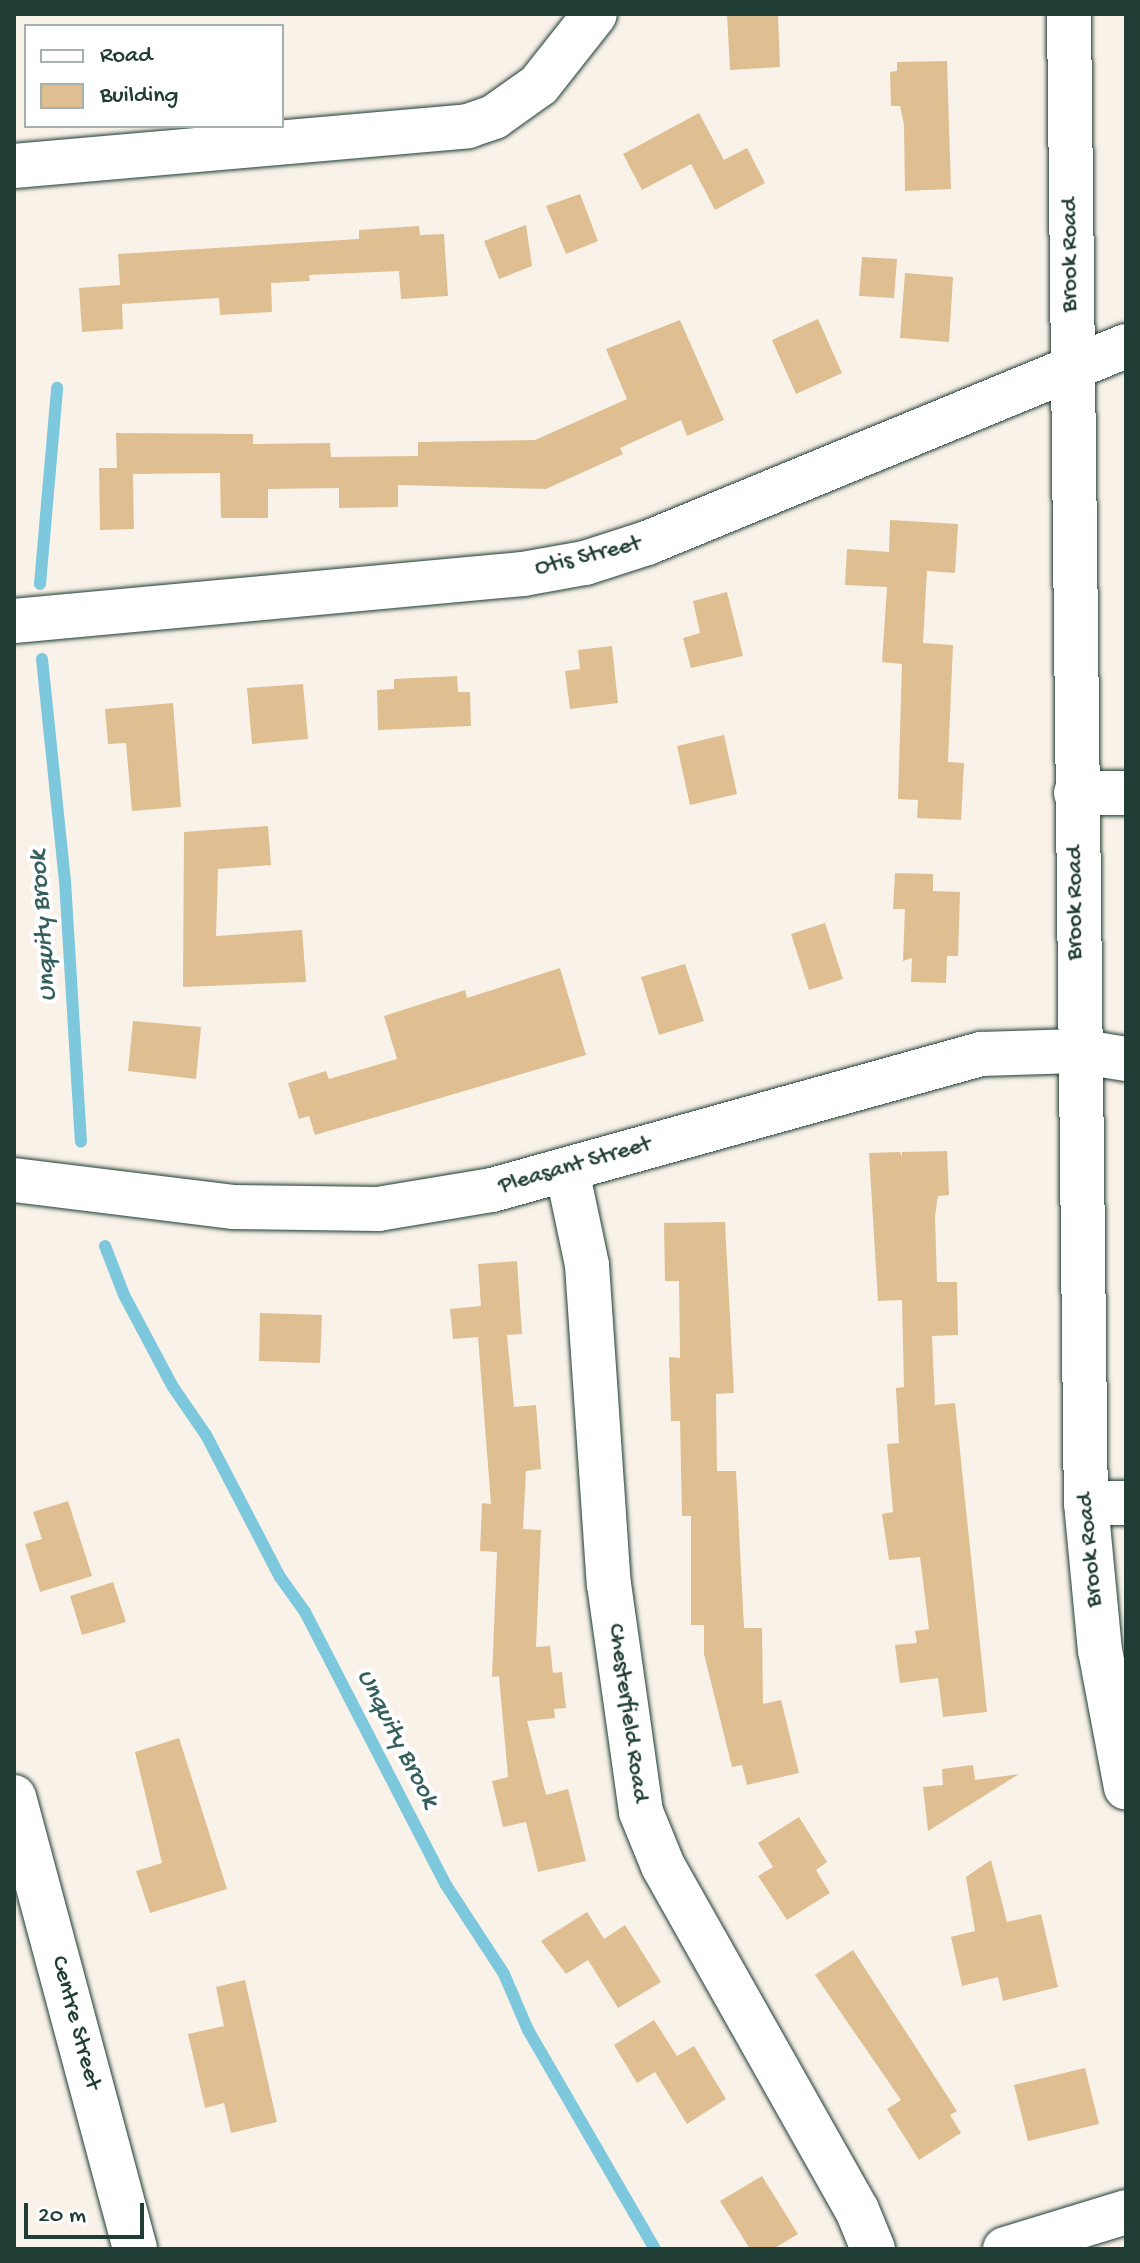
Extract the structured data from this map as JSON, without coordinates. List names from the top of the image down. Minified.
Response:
{"streets":{"street":["Brook Road","Otis Street","Pleasant Street","Chesterfield Road","Centre Street"]},"crossings":[["Brook Road","Otis Street"],["Brook Road","Pleasant Street"],["Pleasant Street","Chesterfield Road"]],"water":["Unquity Brook"],"legend":["Road","Building"],"scale_bar":"20 m"}
